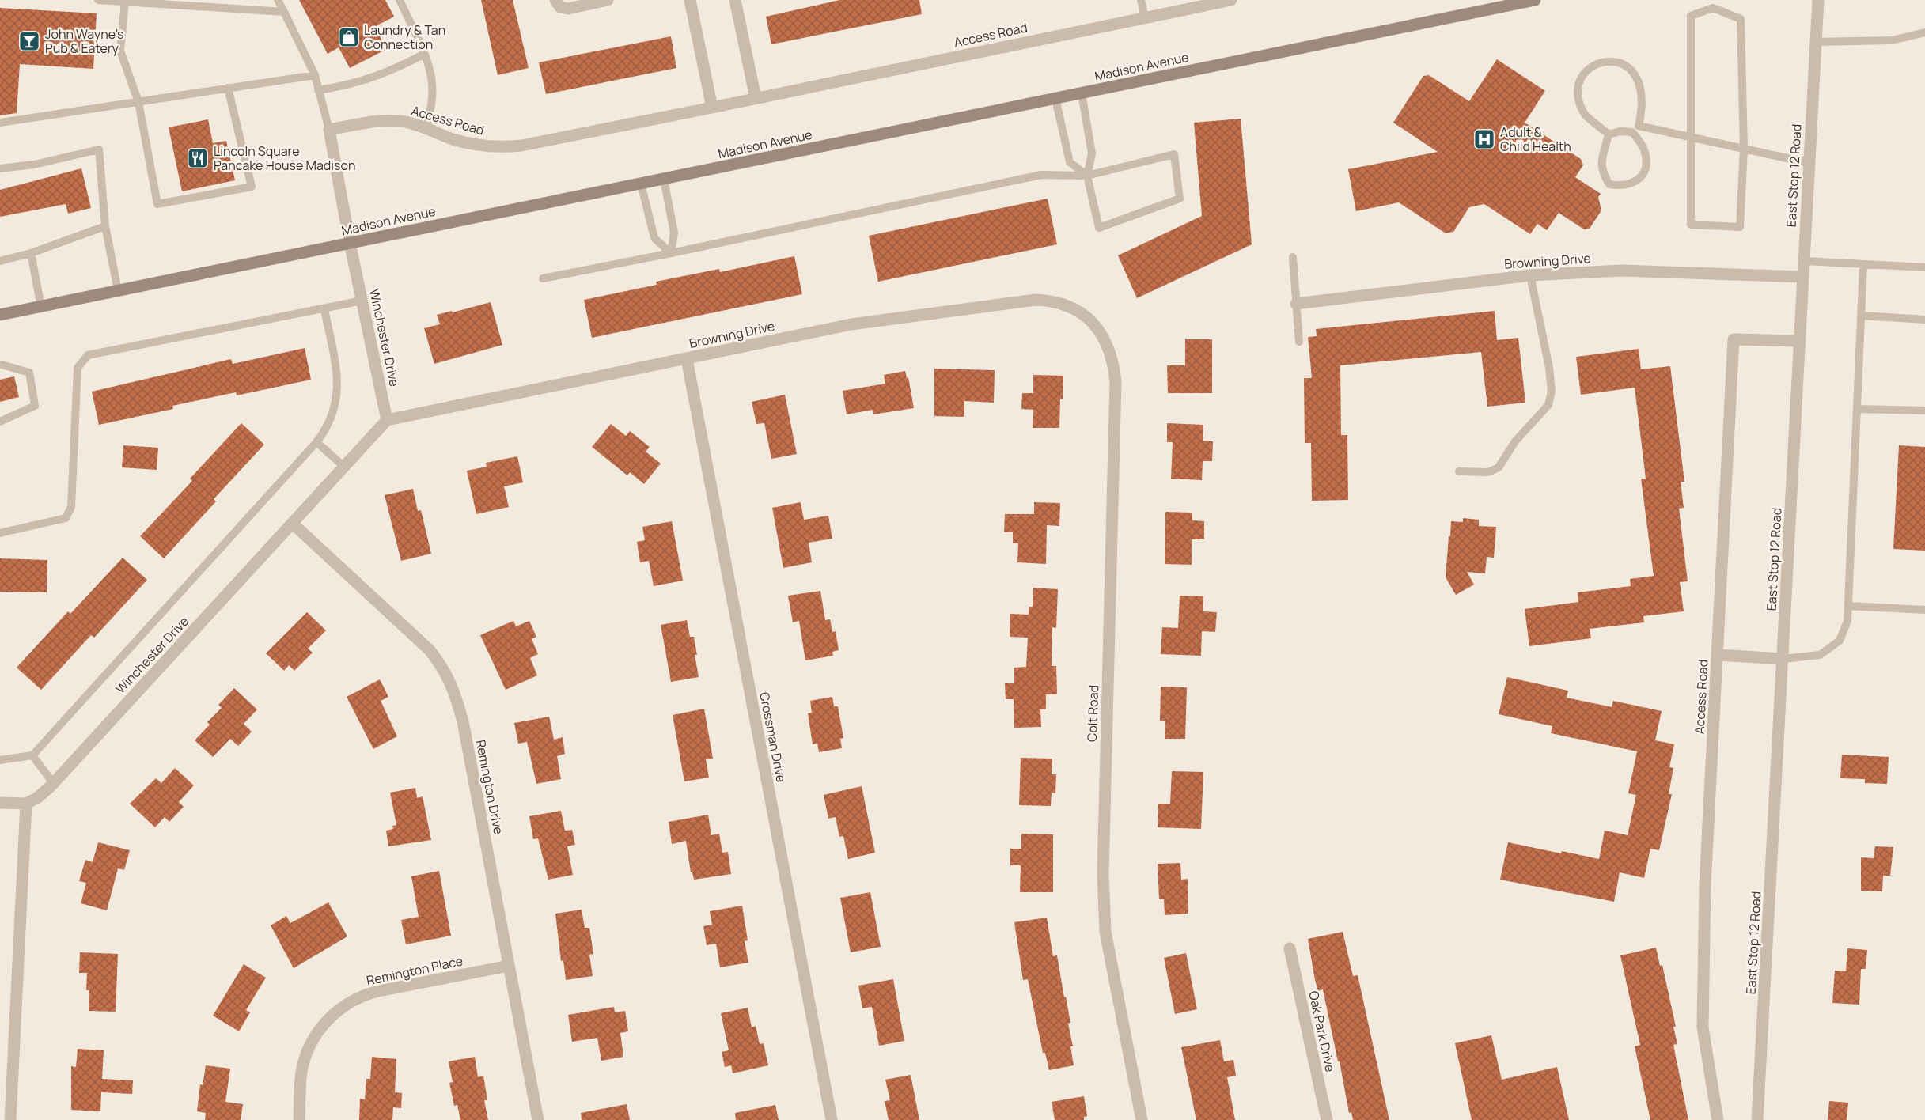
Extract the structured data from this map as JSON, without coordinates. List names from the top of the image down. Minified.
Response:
{"streets":{"main road":["Madison Avenue"],"street":["Access Road","East Stop 12 Road","Browning Drive","Winchester Drive","Colt Road","Crossman Drive","Remington Drive","Remington Place","Oak Park Drive"]},"crossings":[["Access Road","East Stop 12 Road"],["Madison Avenue","Winchester Drive"],["East Stop 12 Road","Browning Drive"],["Browning Drive","Winchester Drive"],["Browning Drive","Colt Road"],["Browning Drive","Crossman Drive"],["Winchester Drive","Remington Drive"],["Remington Drive","Remington Place"]],"places":{"shop":["Laundry & Tan Connection"],"bar":["John Wayne's Pub & Eatery"],"hospital":["Adult & Child Health"],"restaurant":["Lincoln Square Pancake House Madison"]}}
